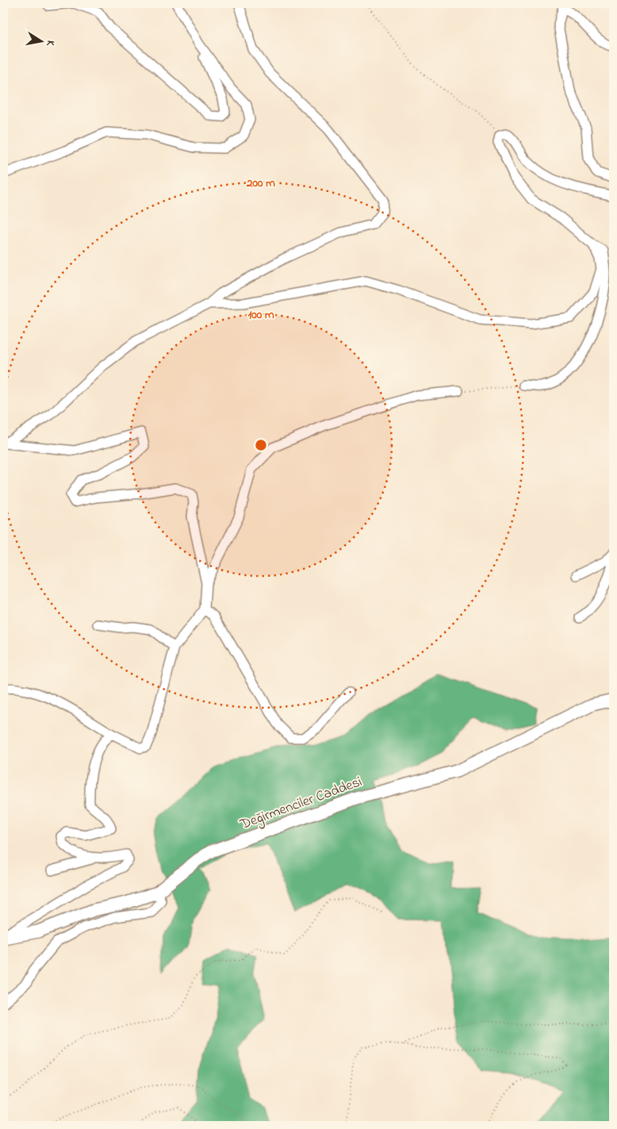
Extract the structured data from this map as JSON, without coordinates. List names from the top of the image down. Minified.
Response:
{"streets":{"main road":["Değirmenciler Caddesi"]},"north":"right","rings":["200 m","100 m"]}
